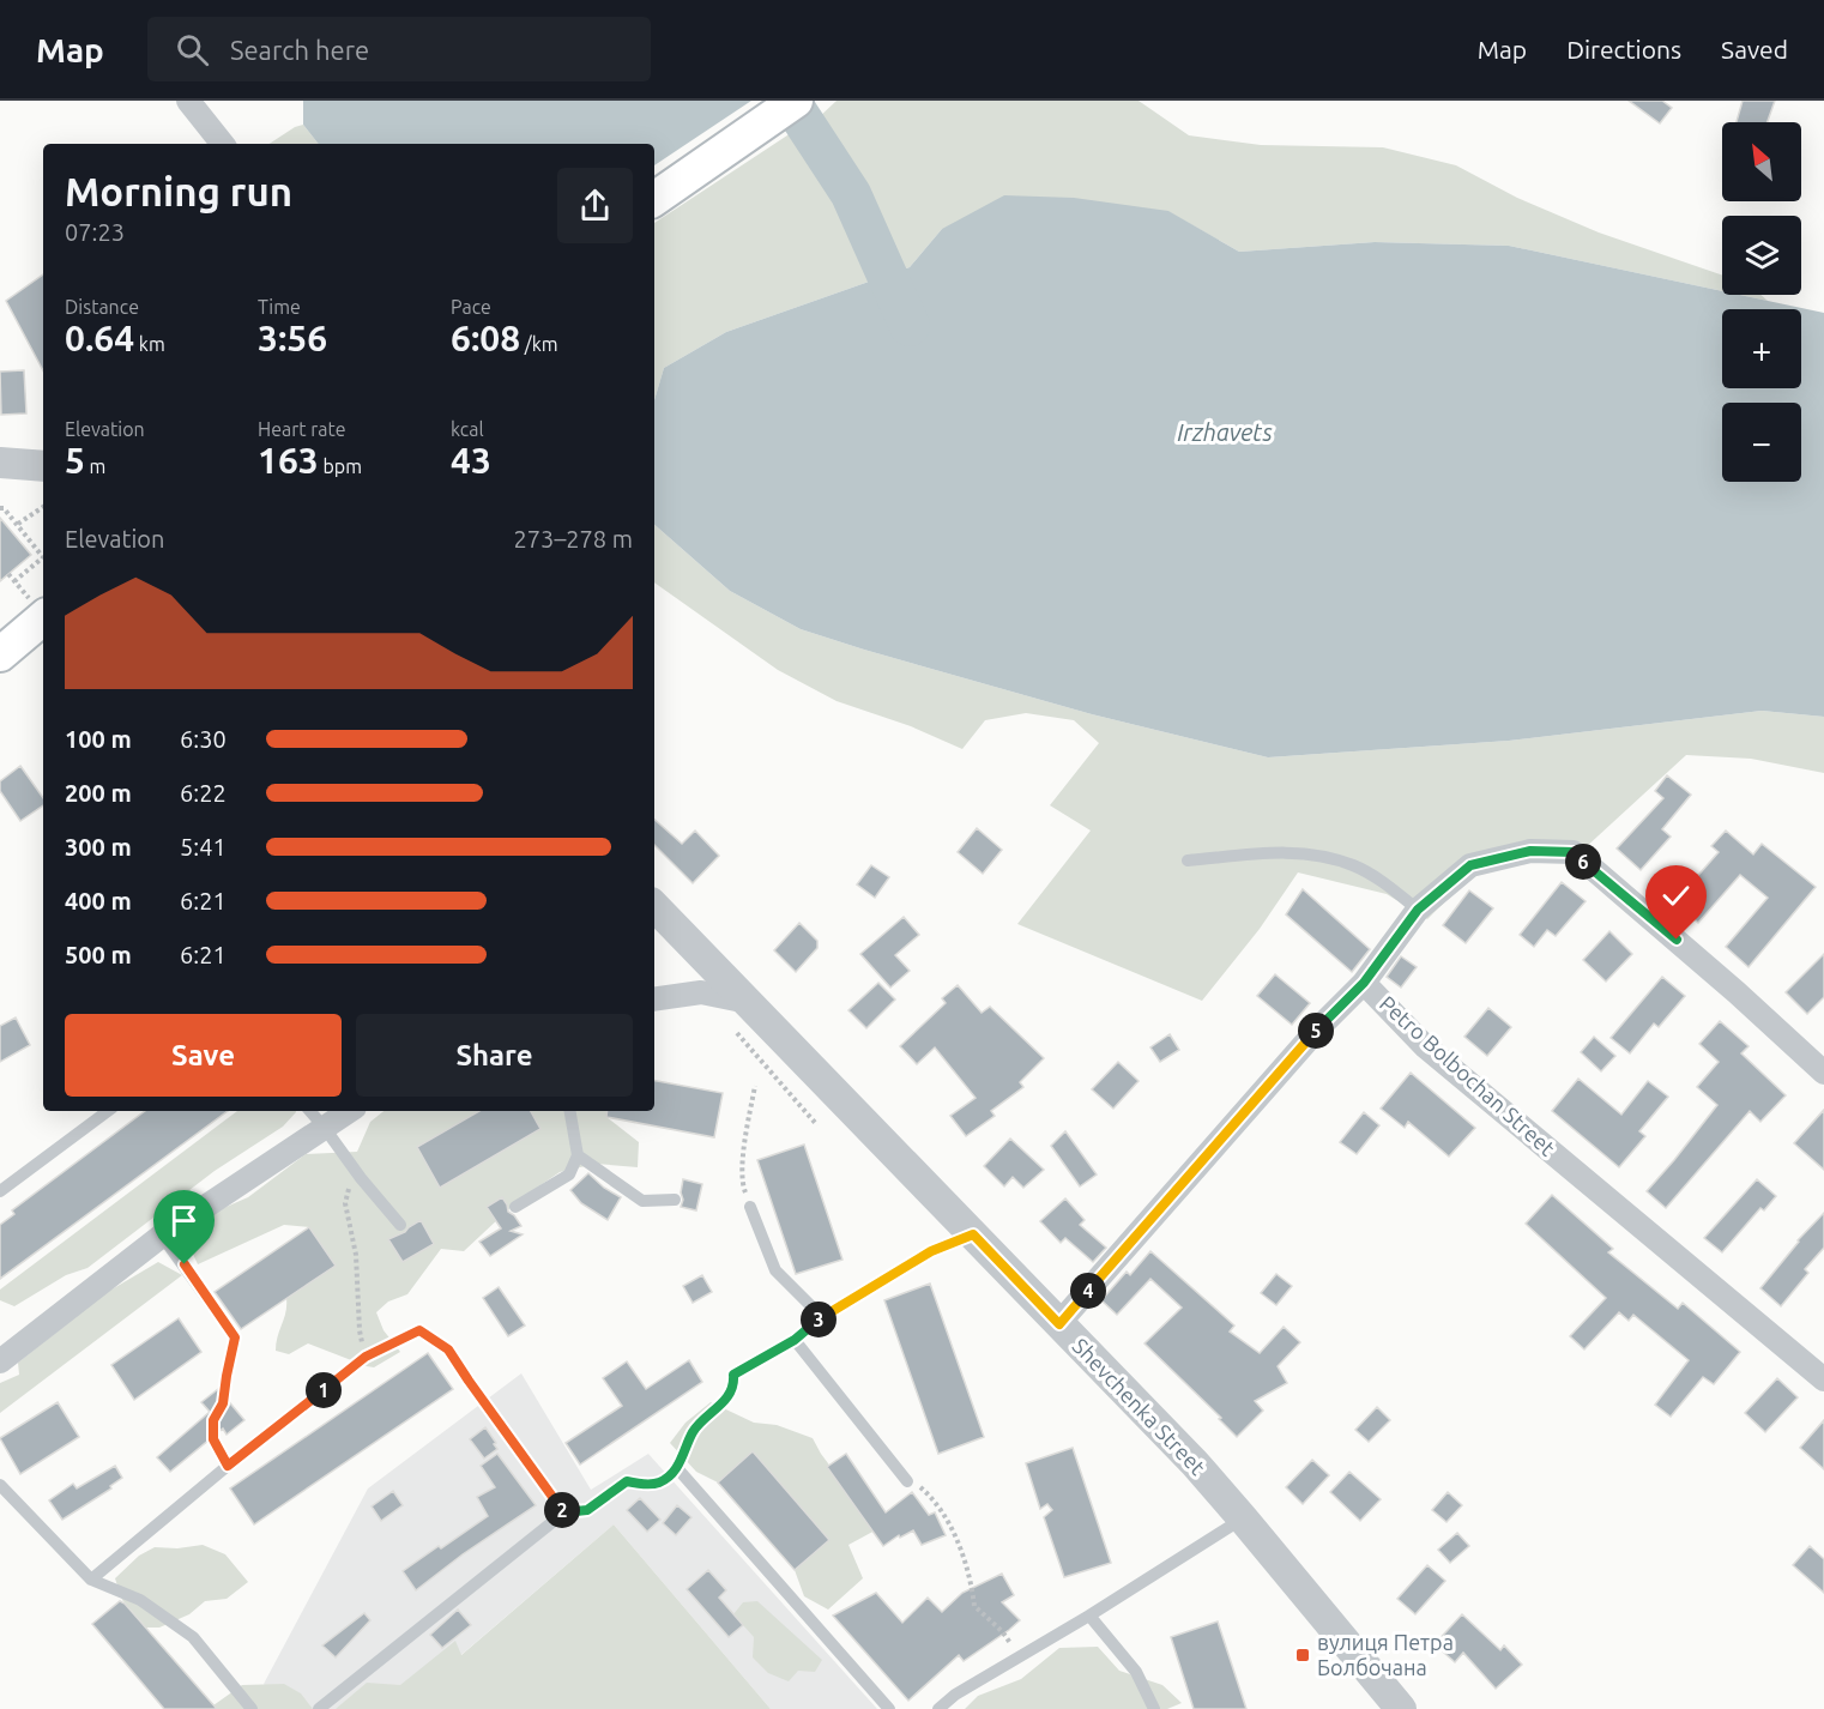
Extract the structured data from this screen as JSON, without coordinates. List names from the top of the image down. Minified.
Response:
{"streets":{"street":["Petro Bolbochan Street","Shevchenka Street"]},"crossings":[["Petro Bolbochan Street","Shevchenka Street"]],"water":["Irzhavets"],"places":{"transit":["вулиця Петра Болбочана"]},"north":"top left","page":{"header":"Map","search":"Search here","nav":["Map","Directions","Saved"],"map_buttons":["+","−"],"heading":["Morning run","07:23"],"stats":[["Distance","0.64 km"],["Time","3:56"],["Pace","6:08 /km"],["Elevation","5 m"],["Heart rate","163 bpm"],["kcal","43"]],"chart":["Elevation","273–278 m"],"list":[{"name":"100 m","note":"6:30"},{"name":"200 m","note":"6:22"},{"name":"300 m","note":"5:41"},{"name":"400 m","note":"6:21"},{"name":"500 m","note":"6:21"}],"pins":["6","5","4","3","1","2"],"buttons":["Save","Share"]}}
